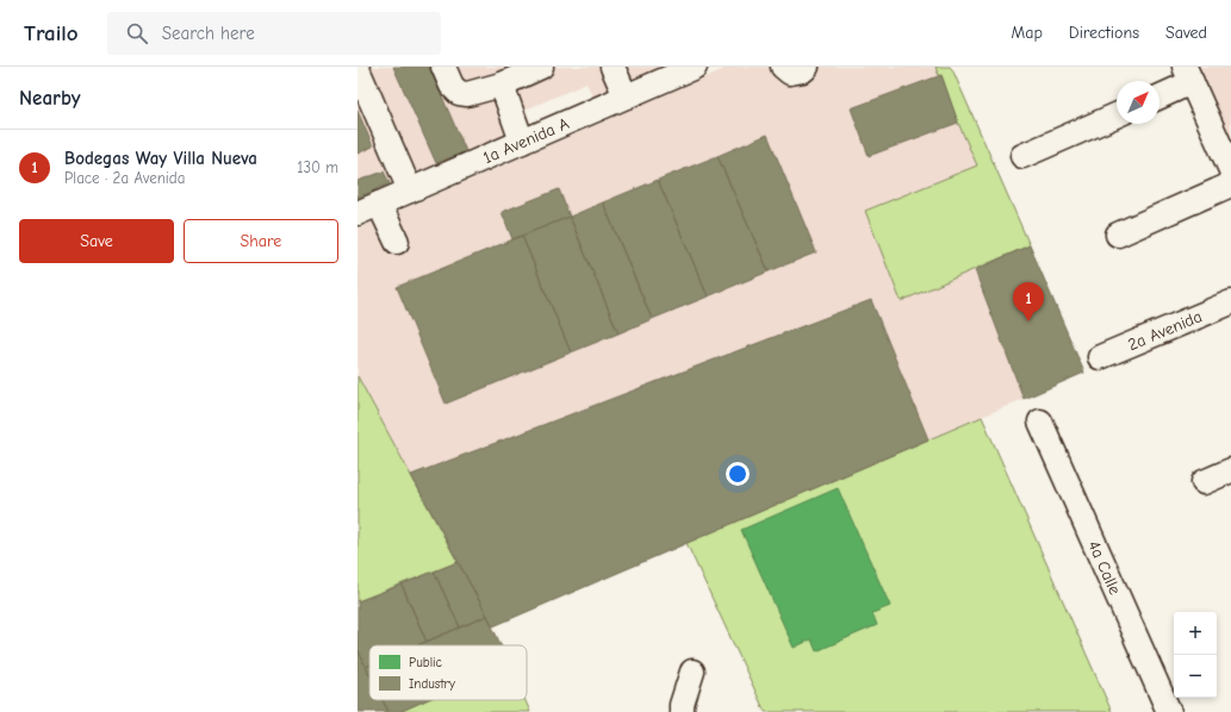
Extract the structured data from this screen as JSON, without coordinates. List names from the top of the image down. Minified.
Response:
{"streets":{"street":["1a Avenida A","2a Avenida","4a Calle"]},"legend":["Public","Industry"],"north":"top right","page":{"header":"Trailo","search":"Search here","nav":["Map","Directions","Saved"],"heading":"Nearby","list":[{"mark":"1","name":"Bodegas Way Villa Nueva","note":"Place · 2a Avenida","value":"130 m"}],"buttons":["Save","Share"],"pins":"1","map_buttons":["+","−"]}}
